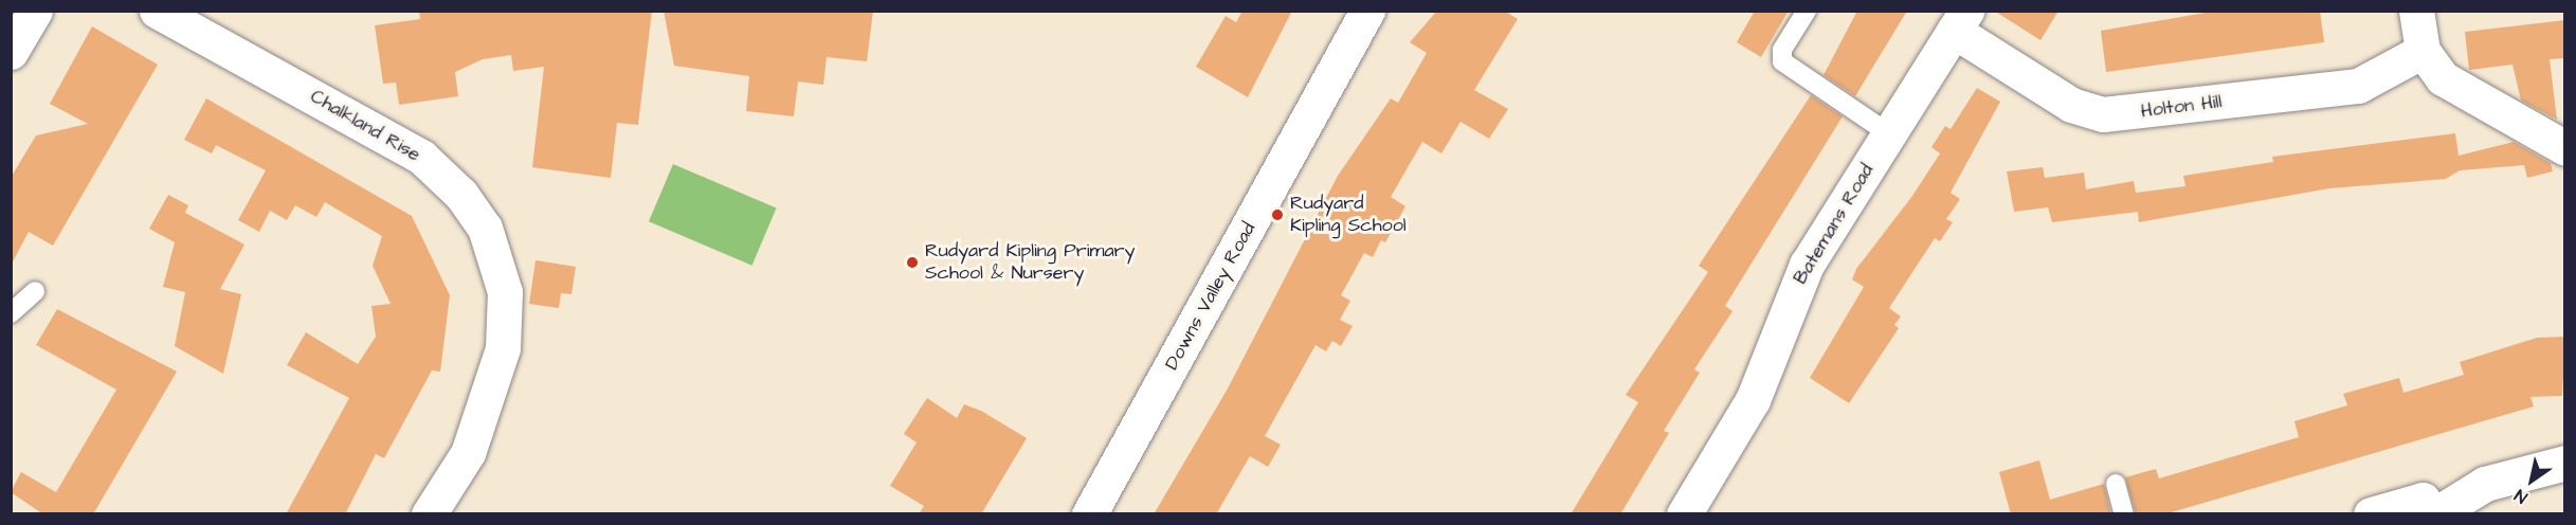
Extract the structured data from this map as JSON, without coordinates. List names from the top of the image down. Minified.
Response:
{"streets":{"street":["Holton Hill","Chalkland Rise","Batemans Road","Downs Valley Road"]},"crossings":[["Holton Hill","Batemans Road"]],"places":["Rudyard Kipling School","Rudyard Kipling Primary School & Nursery"],"north":"bottom left"}
